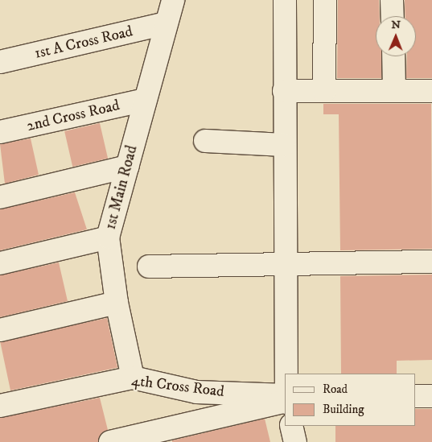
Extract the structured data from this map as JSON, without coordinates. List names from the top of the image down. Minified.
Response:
{"streets":{"street":["1st A Cross Road","2nd Cross Road","1st Main Road","4th Cross Road"]},"crossings":[["1st A Cross Road","1st Main Road"],["2nd Cross Road","1st Main Road"],["1st Main Road","4th Cross Road"]],"legend":["Road","Building"],"north":"top"}
